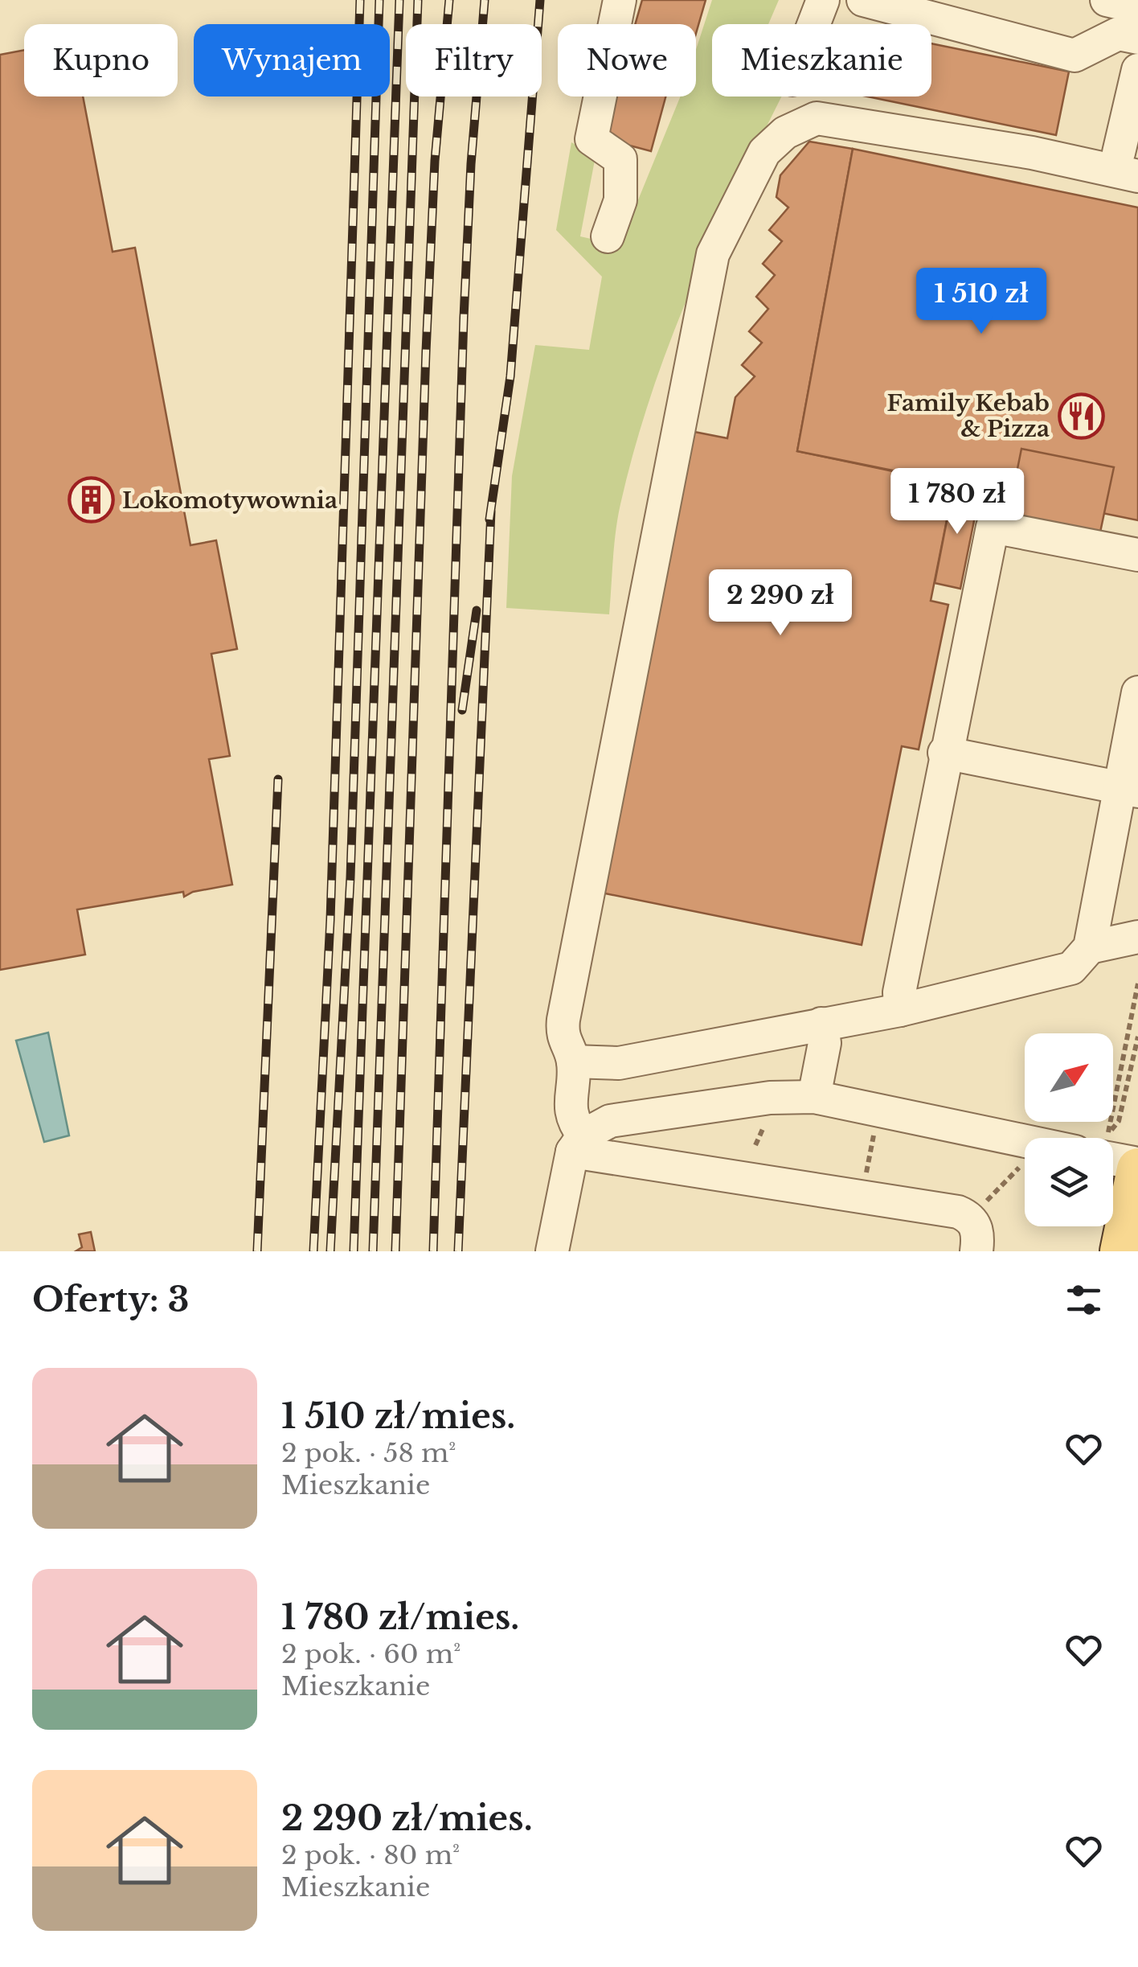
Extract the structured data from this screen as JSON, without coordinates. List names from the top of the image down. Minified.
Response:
{"places":{"restaurant":["Family Kebab & Pizza"],"building":["Lokomotywownia"]},"north":"top right","page":{"chip":["Kupno","Wynajem","Filtry","Nowe","Mieszkanie"],"price":["1 510 zł","1 780 zł","2 290 zł"],"heading":"Oferty: 3","list":[{"name":"1 510 zł/mies.","note":"2 pok. · 58 m² · Mieszkanie"},{"name":"1 780 zł/mies.","note":"2 pok. · 60 m² · Mieszkanie"},{"name":"2 290 zł/mies.","note":"2 pok. · 80 m² · Mieszkanie"}]}}
